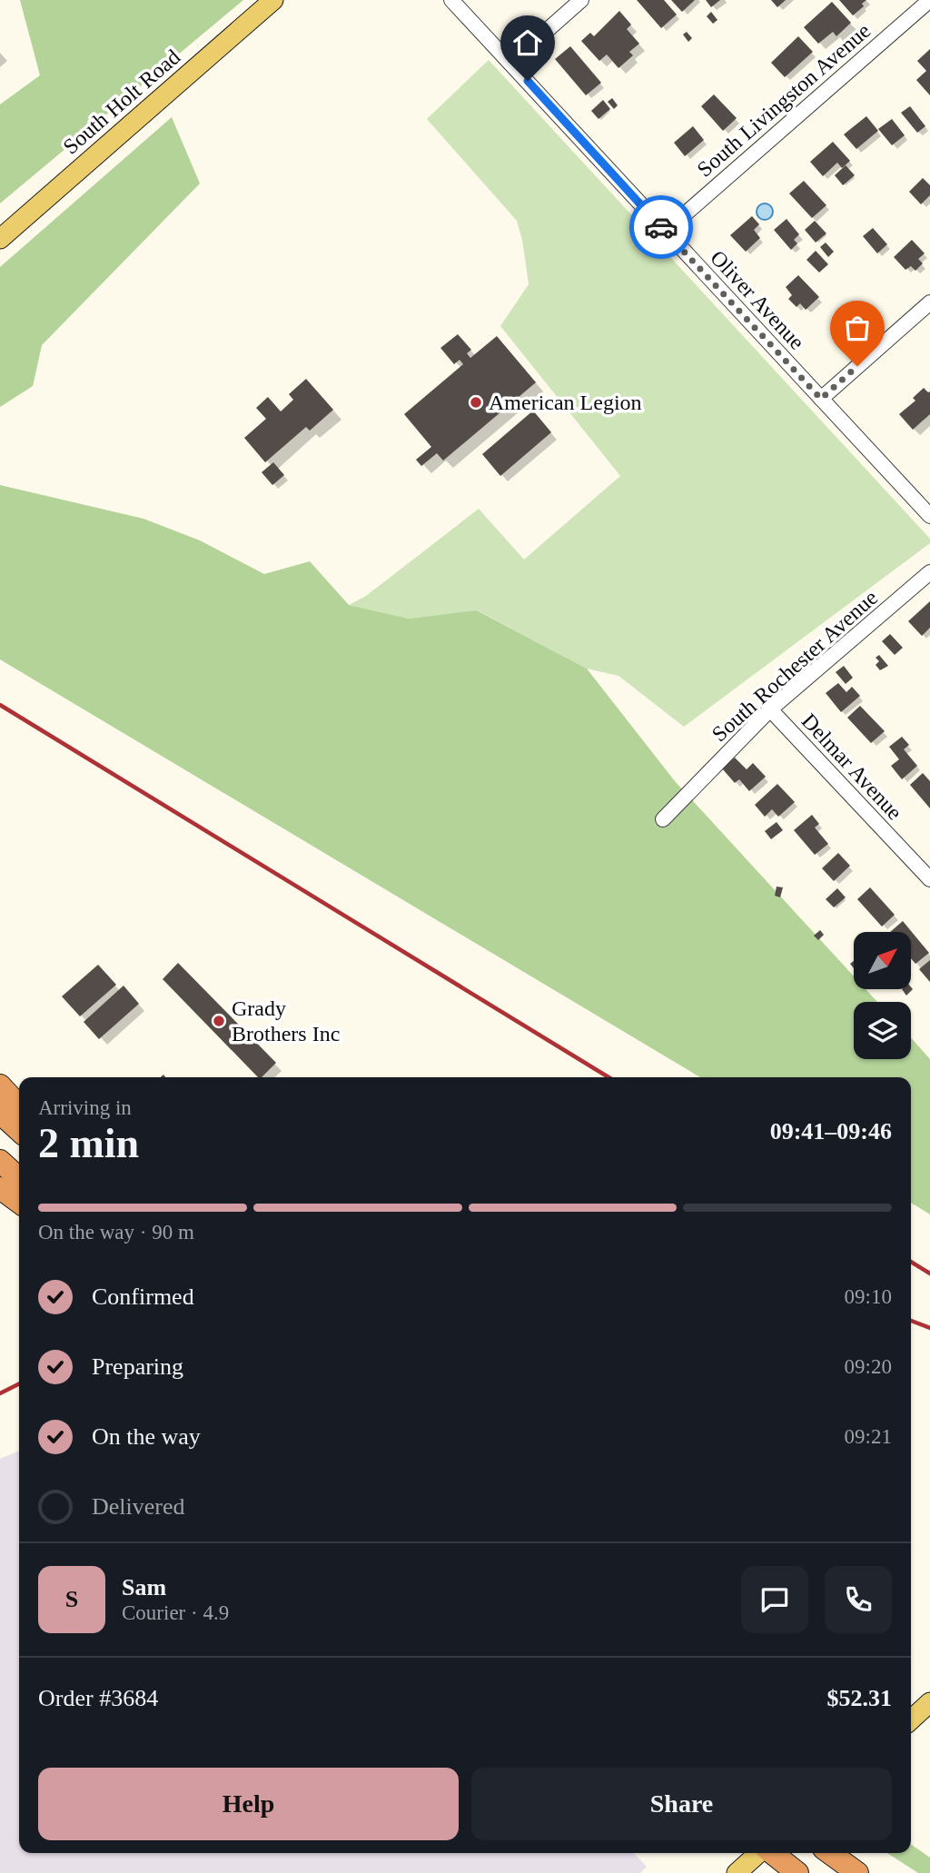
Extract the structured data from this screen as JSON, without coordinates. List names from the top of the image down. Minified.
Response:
{"streets":{"main road":["South Holt Road"],"street":["South Livingston Avenue","Oliver Avenue","South Rochester Avenue","Delmar Avenue"]},"crossings":[["South Livingston Avenue","Oliver Avenue"],["South Rochester Avenue","Delmar Avenue"]],"places":["American Legion","Grady Brothers Inc"],"north":"top right","page":{"heading":["2 min","Arriving in","09:41–09:46"],"panel":["Sam","Courier · 4.9","Order #3684","$52.31"],"bar":"On the way · 90 m","list":[["Confirmed","09:10"],["Preparing","09:20"],["On the way","09:21"],"Delivered"],"round":"S","buttons":["Help","Share"]}}
